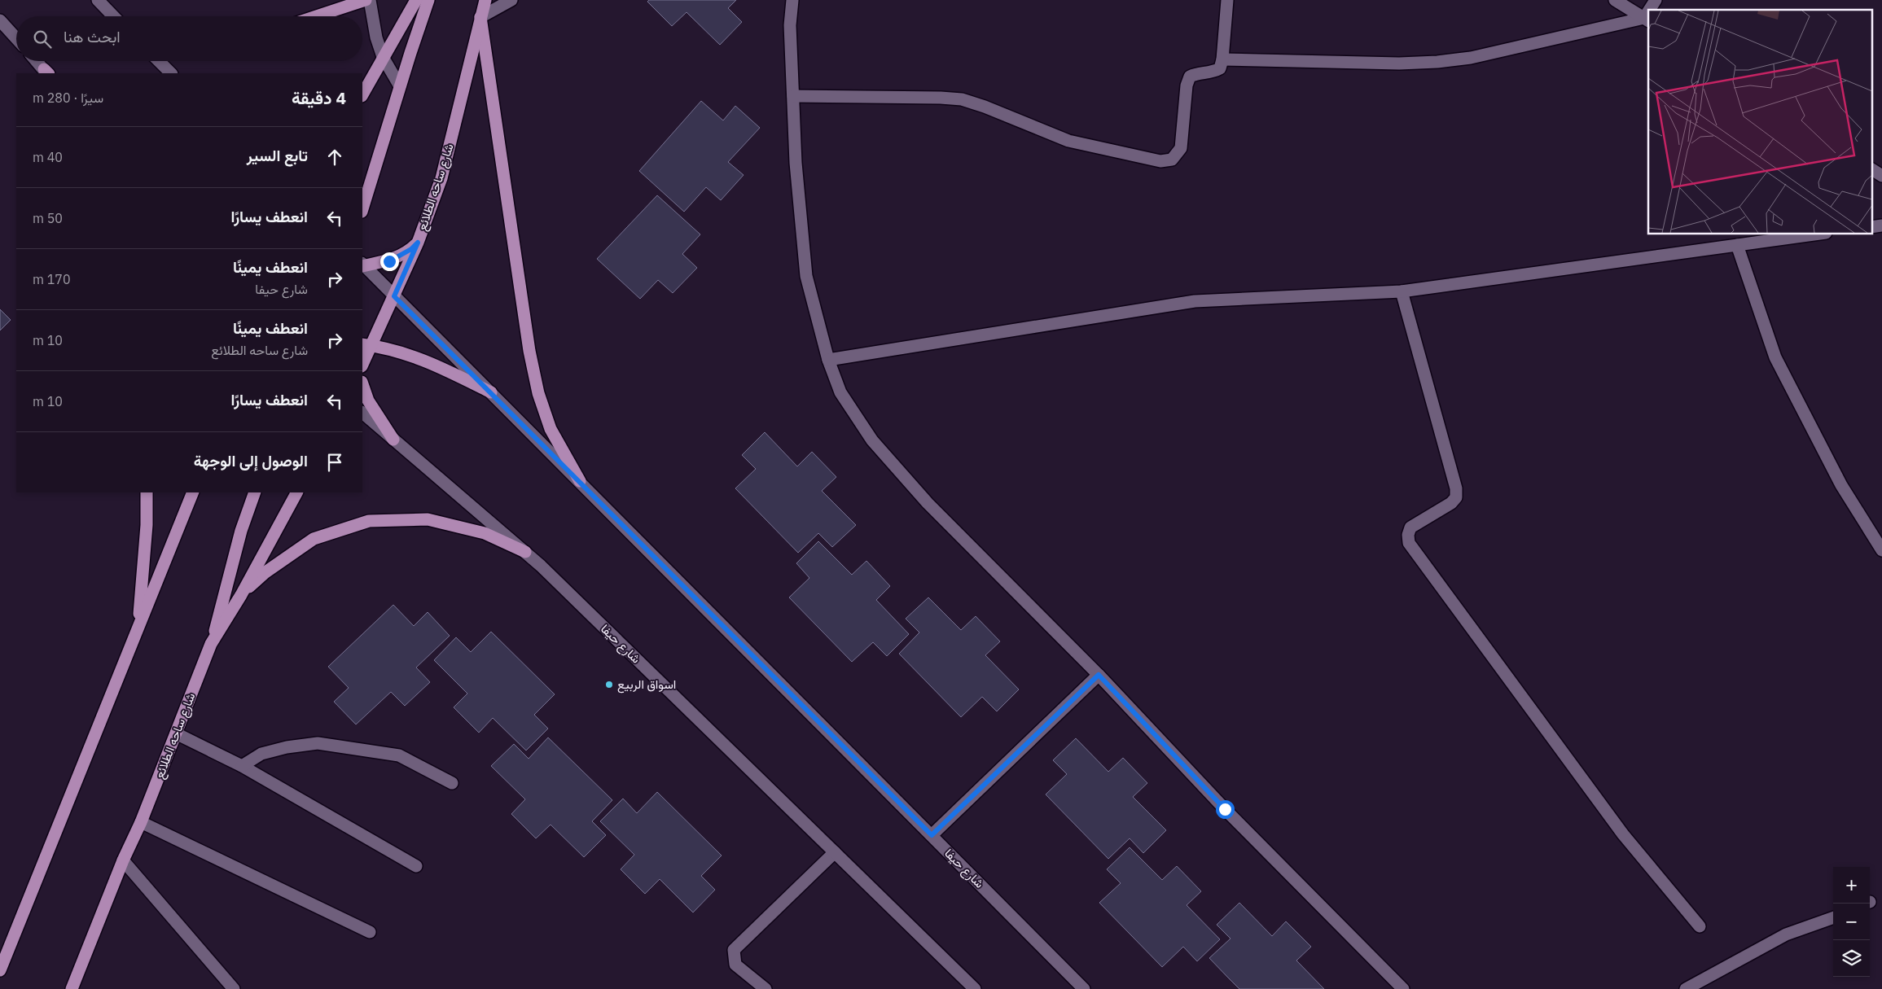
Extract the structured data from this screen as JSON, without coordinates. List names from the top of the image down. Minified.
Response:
{"streets":{"main road":["شارع ساحه الطلائع"],"street":["شارع حيفا"]},"crossings":[["شارع ساحه الطلائع","شارع حيفا"]],"places":["اسواق الربيع"],"page":{"search":"ابحث هنا","heading":["4 دقيقة","سيرًا · 280 m"],"list":[["تابع السير","40 m"],["انعطف يسارًا","50 m"],["انعطف يمينًا","شارع حيفا","170 m"],["انعطف يمينًا","شارع ساحه الطلائع","10 m"],["انعطف يسارًا","10 m"],"الوصول إلى الوجهة"],"map_buttons":["+","−"]}}
